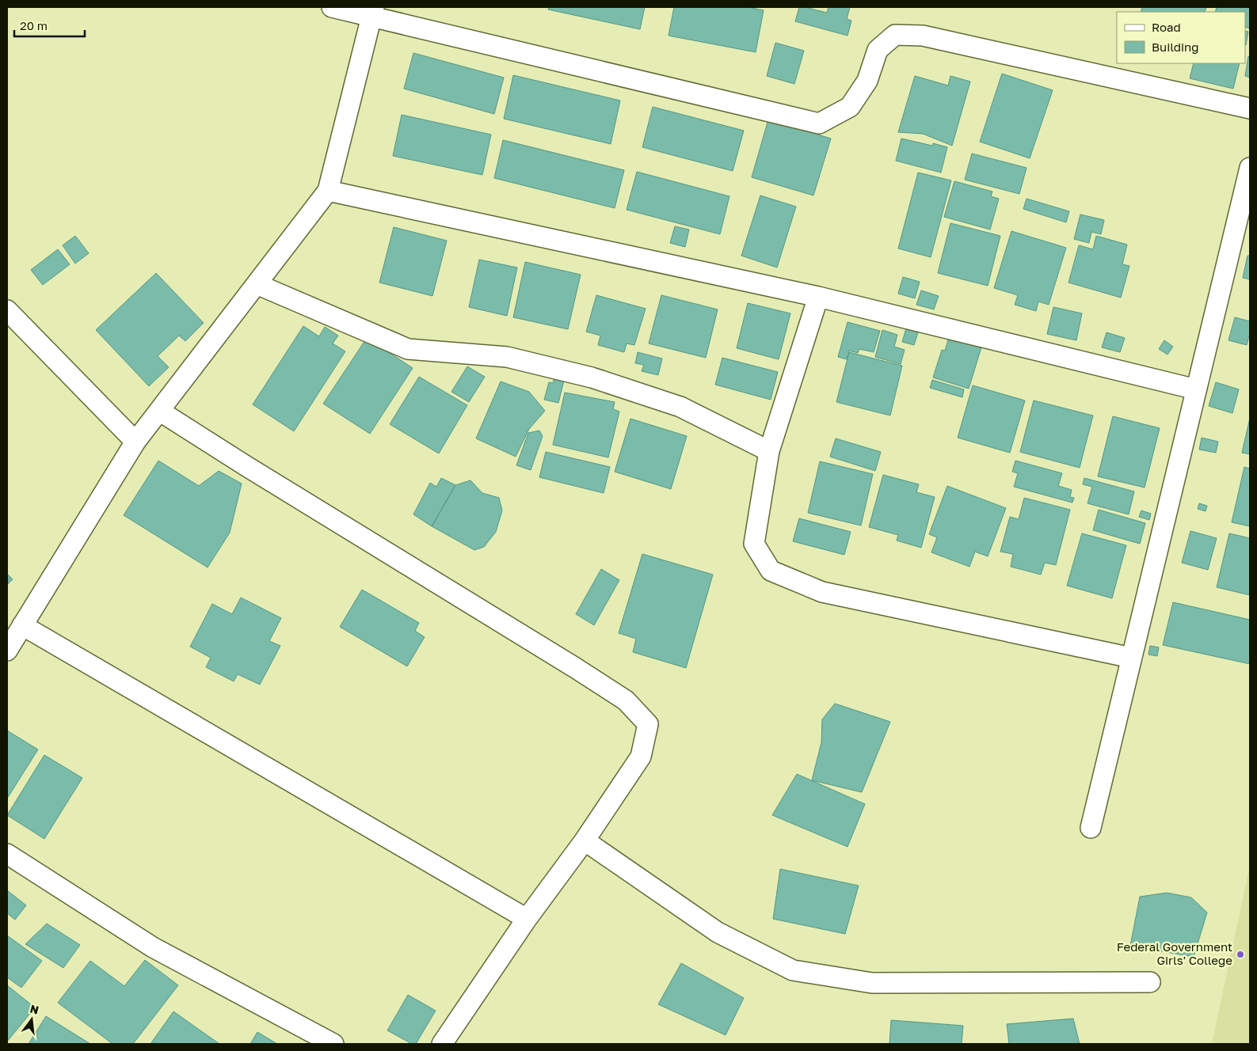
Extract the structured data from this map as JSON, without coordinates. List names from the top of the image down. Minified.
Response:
{"places":["Federal Government Girls' College"],"legend":["Road","Building"],"scale_bar":"20 m","north":"top"}
